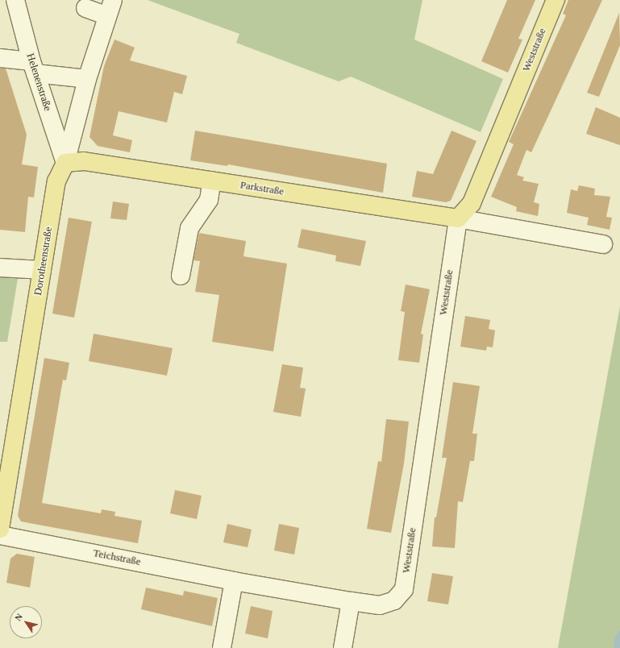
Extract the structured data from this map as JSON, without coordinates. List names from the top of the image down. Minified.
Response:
{"streets":{"main road":["Weststraße","Parkstraße","Dorotheenstraße"],"street":["Helenenstraße","Teichstraße"]},"crossings":[["Weststraße","Parkstraße"],["Weststraße","Teichstraße"],["Helenenstraße","Parkstraße"],["Helenenstraße","Dorotheenstraße"],["Parkstraße","Dorotheenstraße"]],"north":"top left"}
